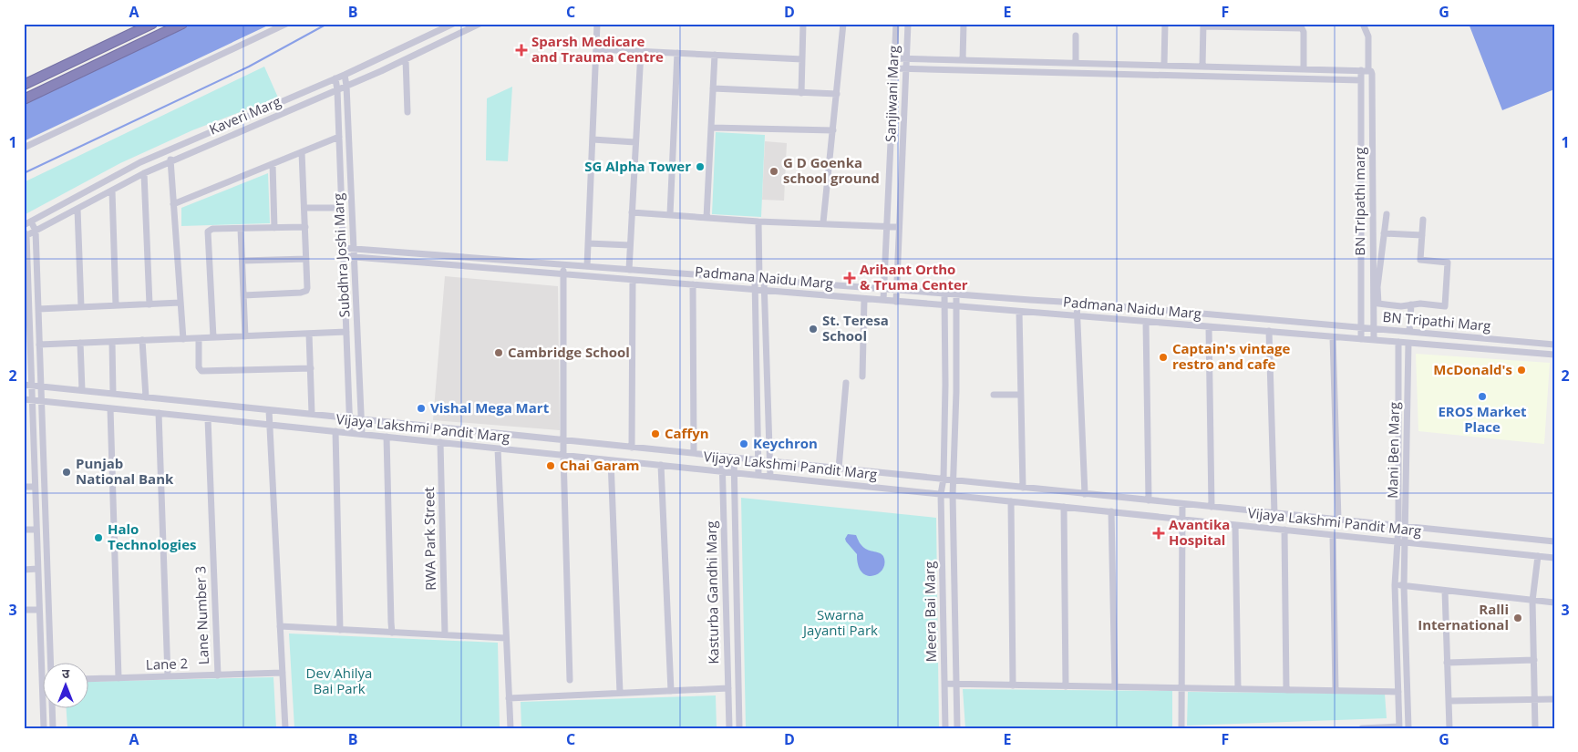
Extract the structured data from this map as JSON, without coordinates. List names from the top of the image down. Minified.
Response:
{"streets":{"street":["Sanjiwani Marg","Kaveri Marg","BN Tripathi marg","Subdhra Joshi Marg","Padmana Naidu Marg","BN Tripathi Marg","Vijaya Lakshmi Pandit Marg","Mani Ben Marg","RWA Park Street","Kasturba Gandhi Marg","Meera Bai Marg","Lane Number 3","Lane 2"]},"crossings":[["Sanjiwani Marg","Padmana Naidu Marg"],["Kaveri Marg","Subdhra Joshi Marg"],["BN Tripathi marg","Padmana Naidu Marg"],["BN Tripathi marg","BN Tripathi Marg"],["Subdhra Joshi Marg","Padmana Naidu Marg"],["Subdhra Joshi Marg","Vijaya Lakshmi Pandit Marg"],["Padmana Naidu Marg","BN Tripathi Marg"],["Padmana Naidu Marg","Meera Bai Marg"],["BN Tripathi Marg","Mani Ben Marg"],["Vijaya Lakshmi Pandit Marg","Mani Ben Marg"],["Vijaya Lakshmi Pandit Marg","RWA Park Street"],["Vijaya Lakshmi Pandit Marg","Kasturba Gandhi Marg"],["Vijaya Lakshmi Pandit Marg","Meera Bai Marg"],["Vijaya Lakshmi Pandit Marg","Lane Number 3"],["Lane Number 3","Lane 2"]],"parks":["Swarna Jayanti Park","Dev Ahilya Bai Park"],"places":{"health":["Sparsh Medicare and Trauma Centre","Arihant Ortho & Truma Center","Avantika Hospital"],"other":["SG Alpha Tower","G D Goenka school ground","St. Teresa School","Cambridge School","Captain's vintage restro and cafe","McDonald's","EROS Market Place","Vishal Mega Mart","Caffyn","Keychron","Chai Garam","Punjab National Bank","Halo Technologies","Ralli International"]},"north":"top","grid":{"columns":["A","B","C","D","E","F","G"],"rows":["1","2","3"]}}
